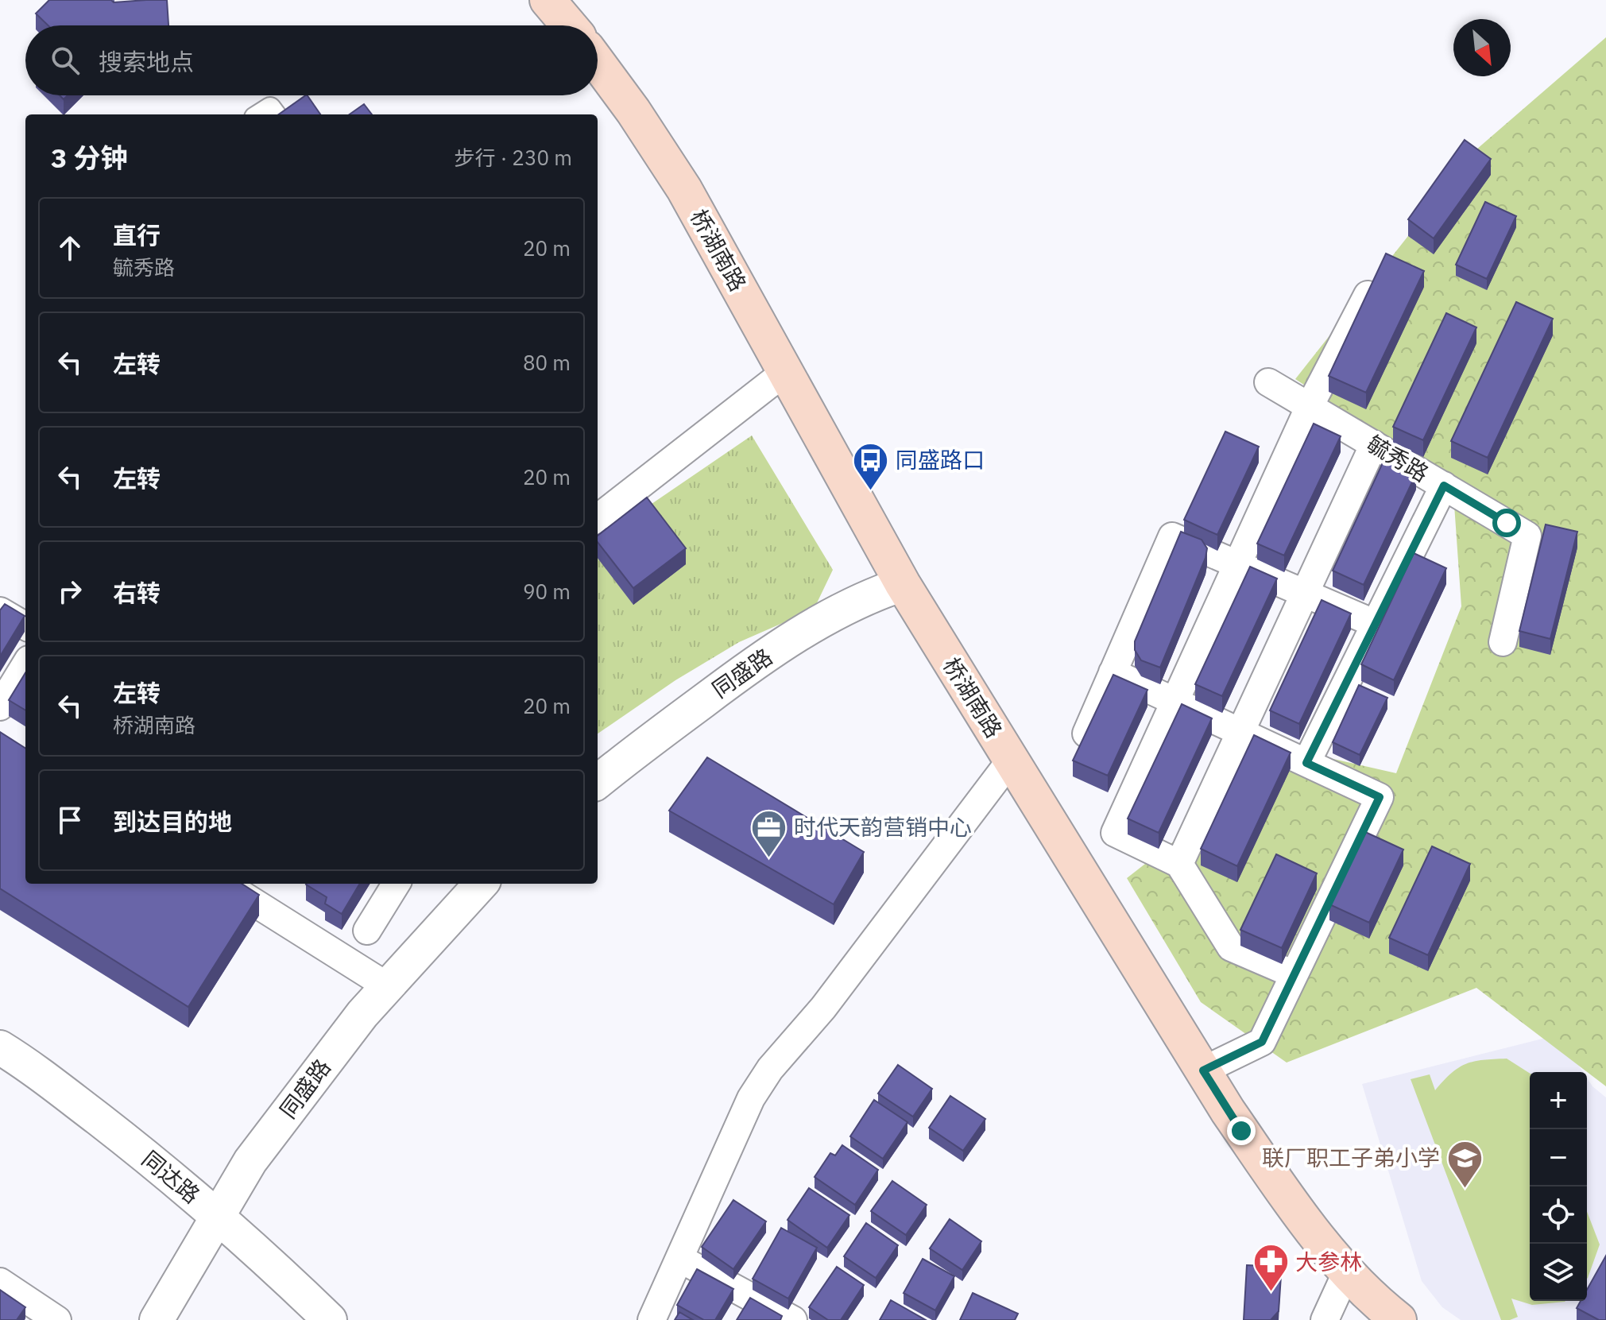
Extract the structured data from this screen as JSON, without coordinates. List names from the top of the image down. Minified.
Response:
{"streets":{"main road":["桥湖南路"],"street":["毓秀路","同盛路","同达路"]},"crossings":[["桥湖南路","同盛路"],["同盛路","同达路"]],"places":{"bus stop":["同盛路口"],"office":["时代天韵营销中心"],"school or university":["联厂职工子弟小学"],"pharmacy":["大参林"]},"north":"bottom right","page":{"search":"搜索地点","heading":["3 分钟","步行 · 230 m"],"list":[["直行","毓秀路","20 m"],["左转","80 m"],["左转","20 m"],["右转","90 m"],["左转","桥湖南路","20 m"],"到达目的地"],"map_buttons":["+","−"]}}
